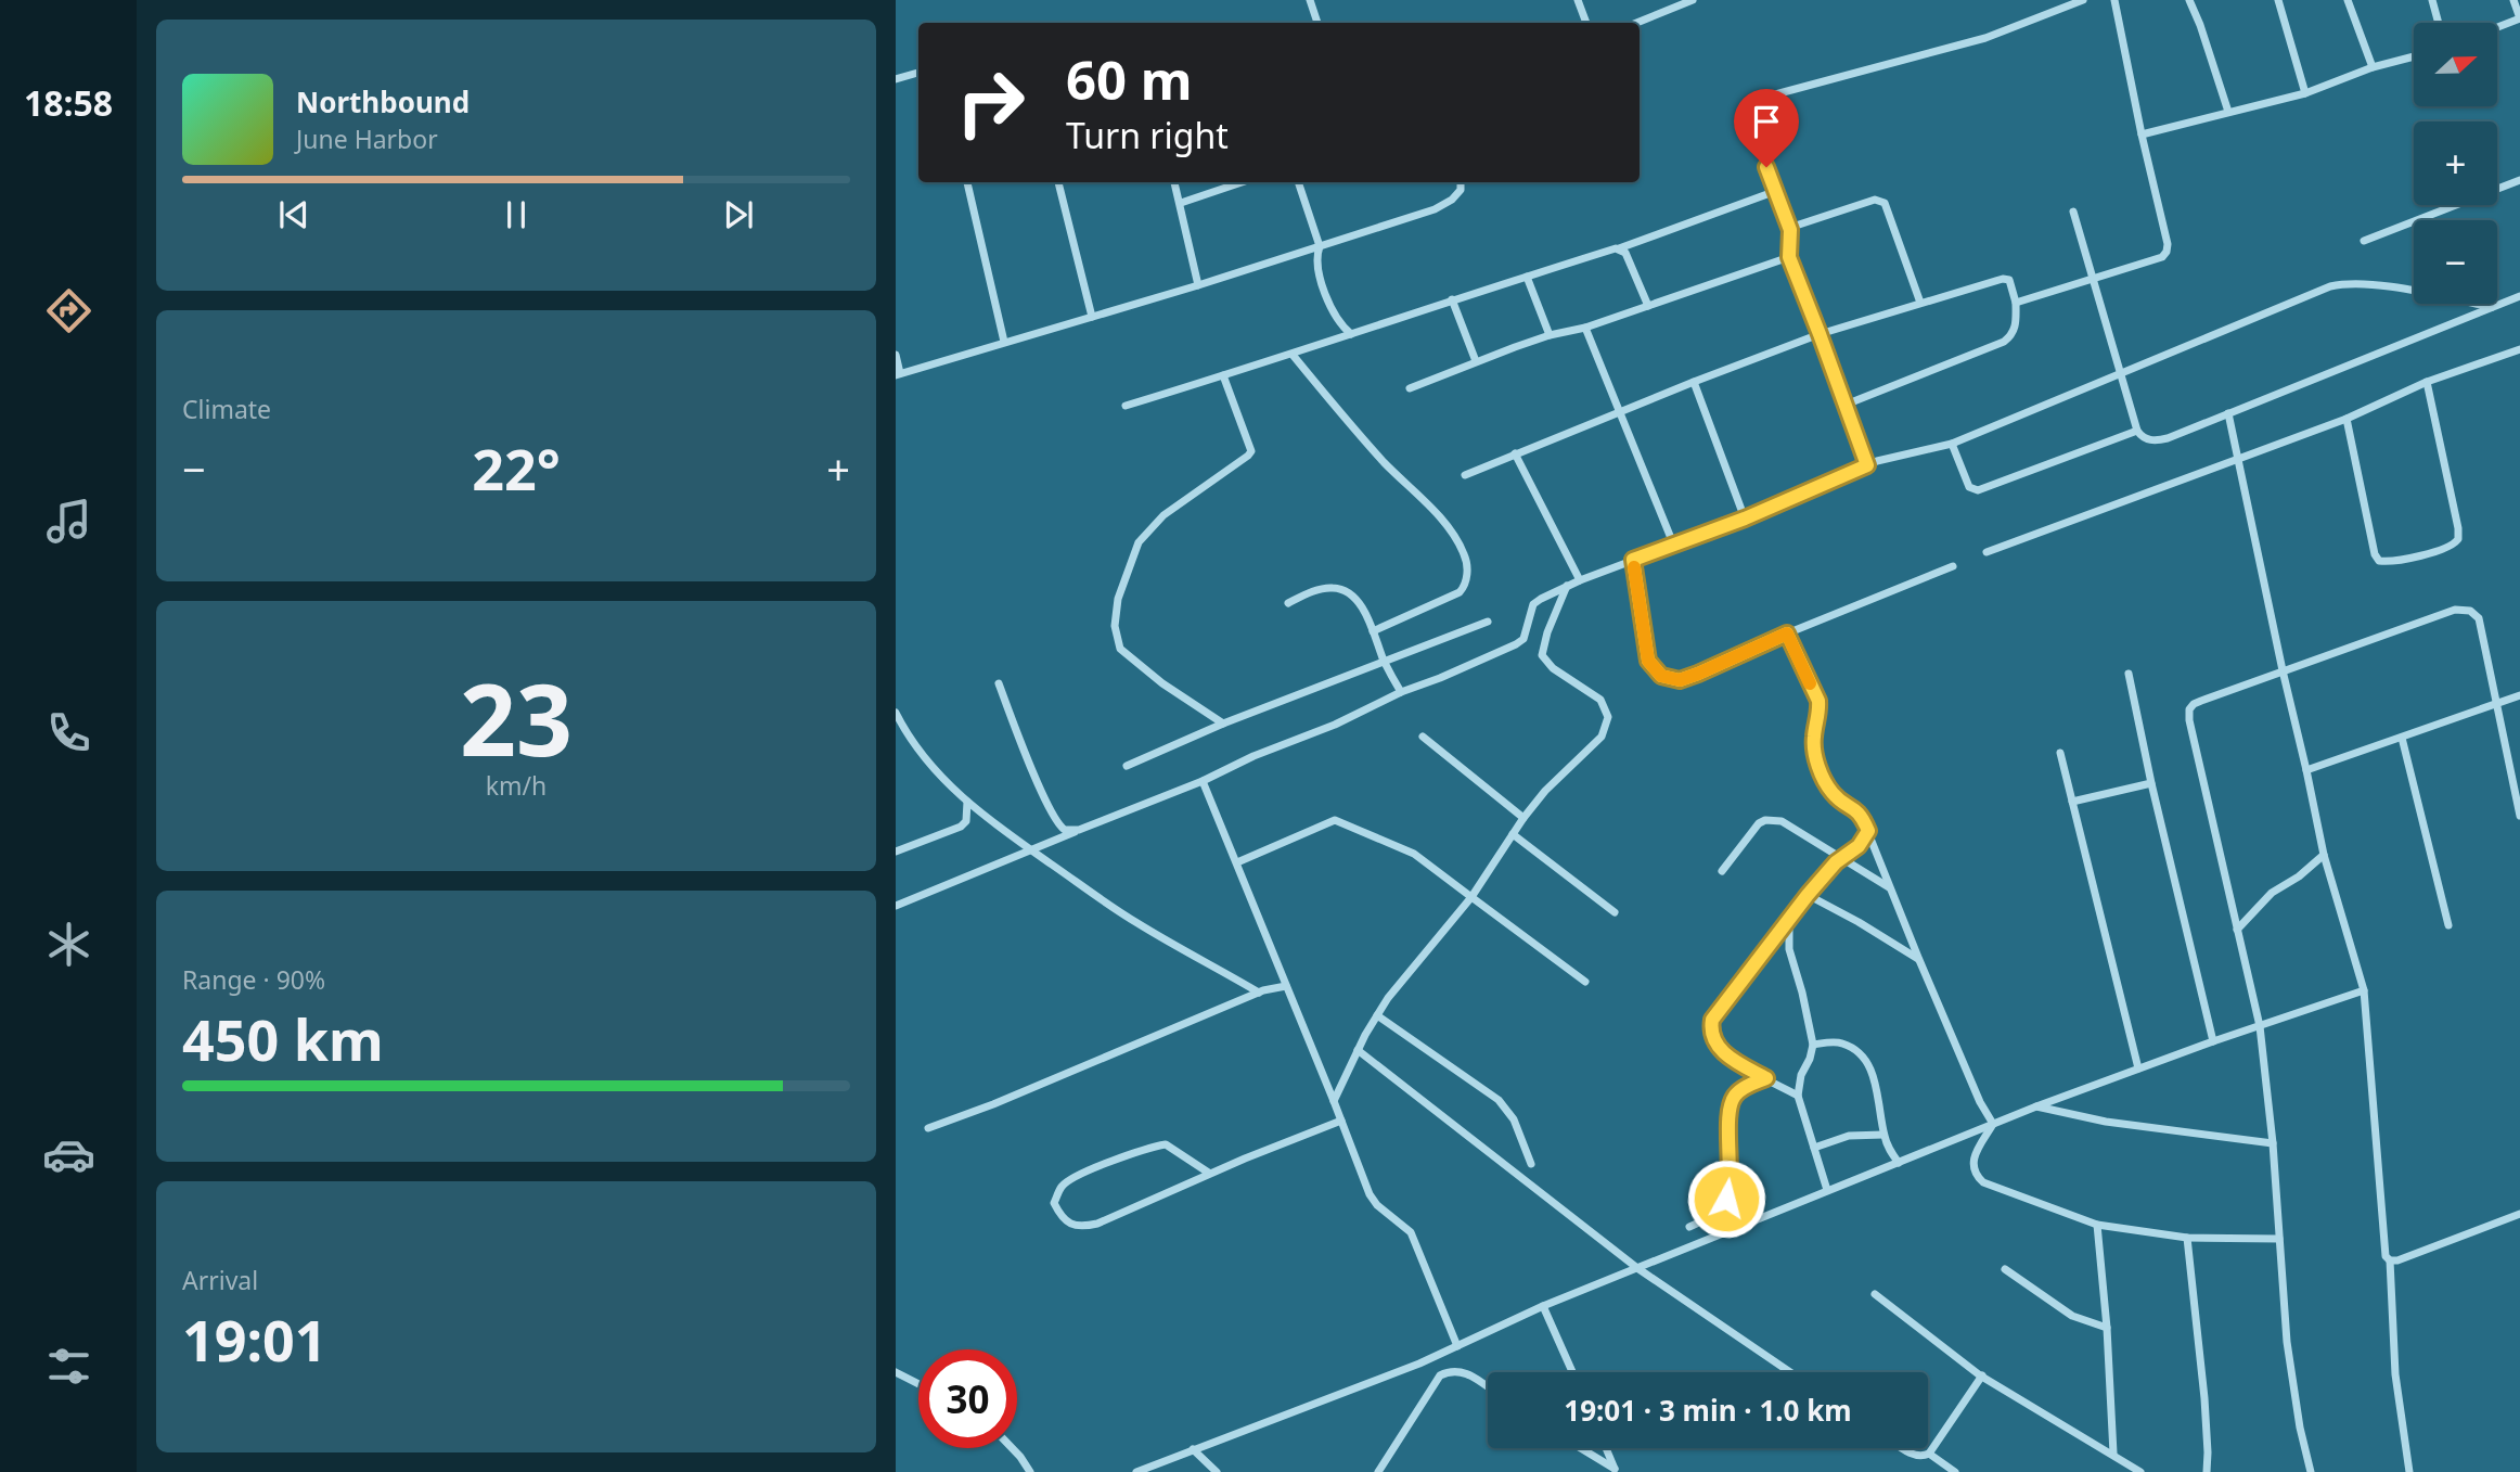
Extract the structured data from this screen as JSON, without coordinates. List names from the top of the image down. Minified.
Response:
{"north":"right","page":{"tabs":"18:58","map_buttons":["+","−"],"turn":["60 m","Turn right"],"song":["Northbound","June Harbor"],"tile":["Climate",["23","km/h"],["Range · 90%","450 km"],["Arrival","19:01"]],"heat":["−","22°","+"],"limit":"30","trip":"19:01 · 3 min · 1.0 km"}}
